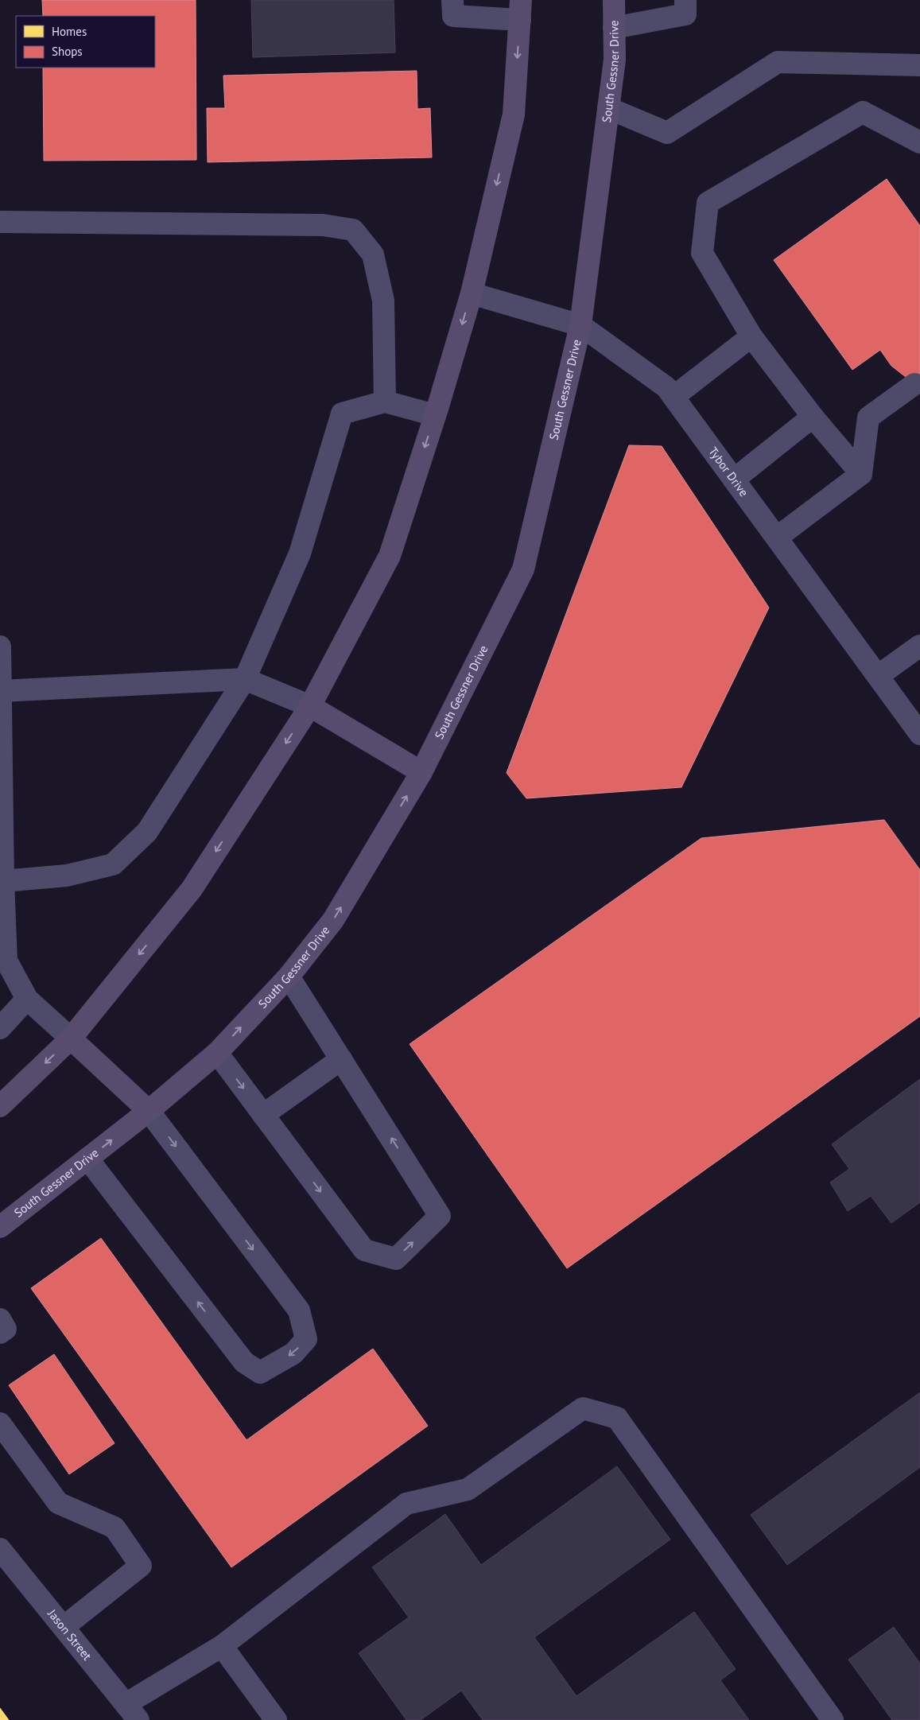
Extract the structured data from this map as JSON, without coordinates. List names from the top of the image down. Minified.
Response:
{"streets":{"main road":["South Gessner Drive"],"street":["Tybor Drive","Jason Street"]},"crossings":[["South Gessner Drive","Tybor Drive"]],"legend":["Homes","Shops"]}
